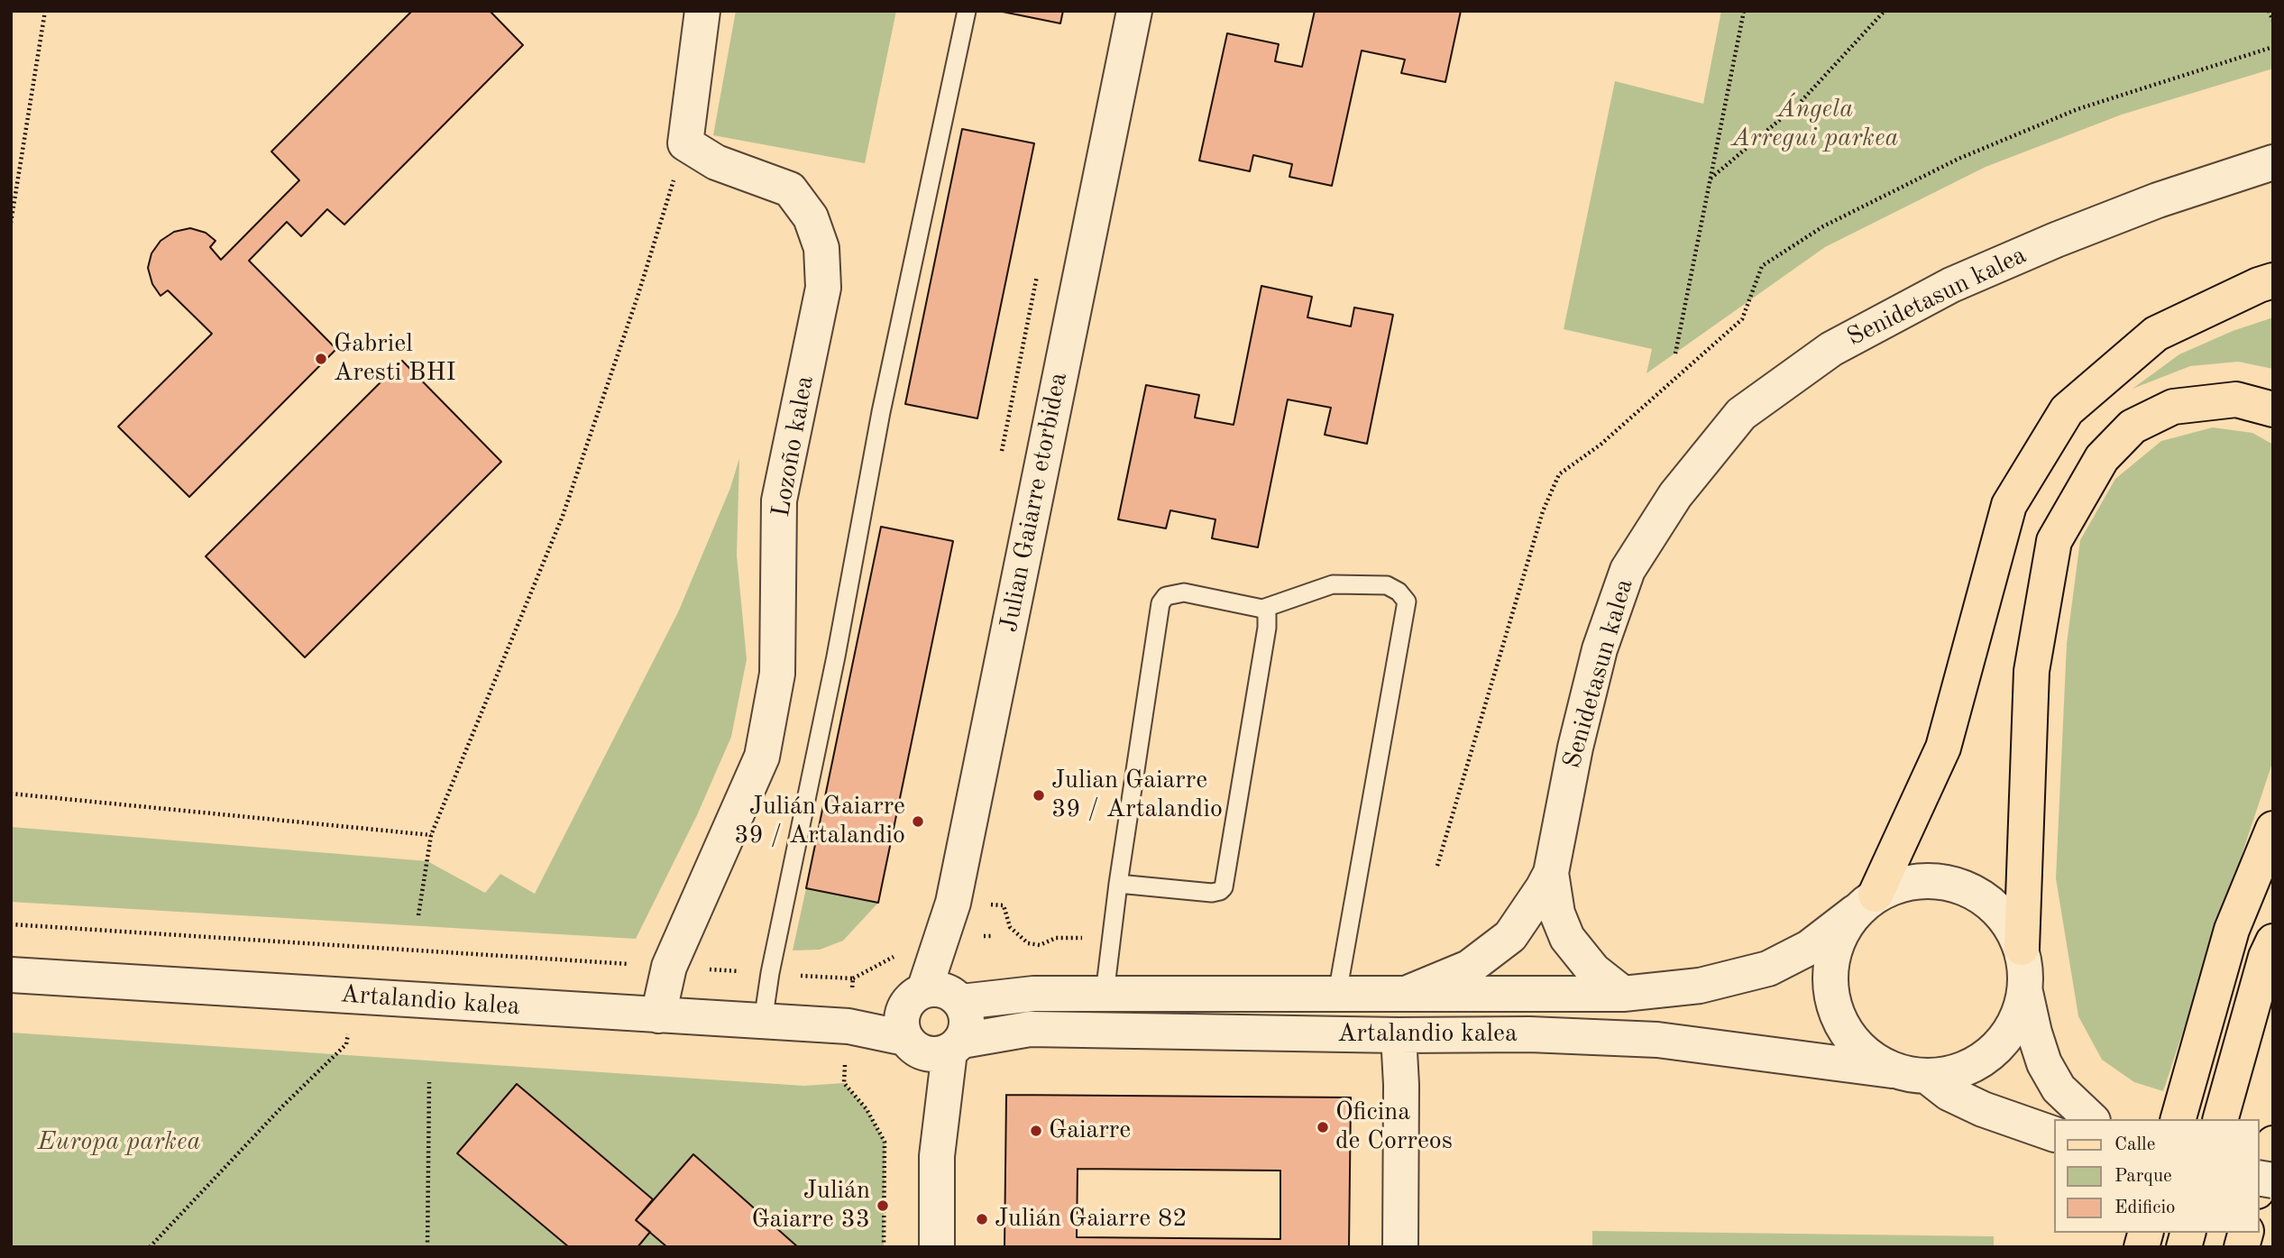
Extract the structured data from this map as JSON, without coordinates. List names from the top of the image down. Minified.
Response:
{"streets":{"street":["Senidetasun kalea","Lozoño kalea","Julian Gaiarre etorbidea","Artalandio kalea"]},"crossings":[["Senidetasun kalea","Artalandio kalea"],["Lozoño kalea","Artalandio kalea"],["Julian Gaiarre etorbidea","Artalandio kalea"]],"parks":["Ángela Arregui parkea","Europa parkea"],"places":["Gabriel Aresti BHI","Julian Gaiarre 39 / Artalandio","Julián Gaiarre 39 / Artalandio","Oficina de Correos","Gaiarre","Julián Gaiarre 33","Julián Gaiarre 82"],"legend":["Calle","Parque","Edificio"]}
